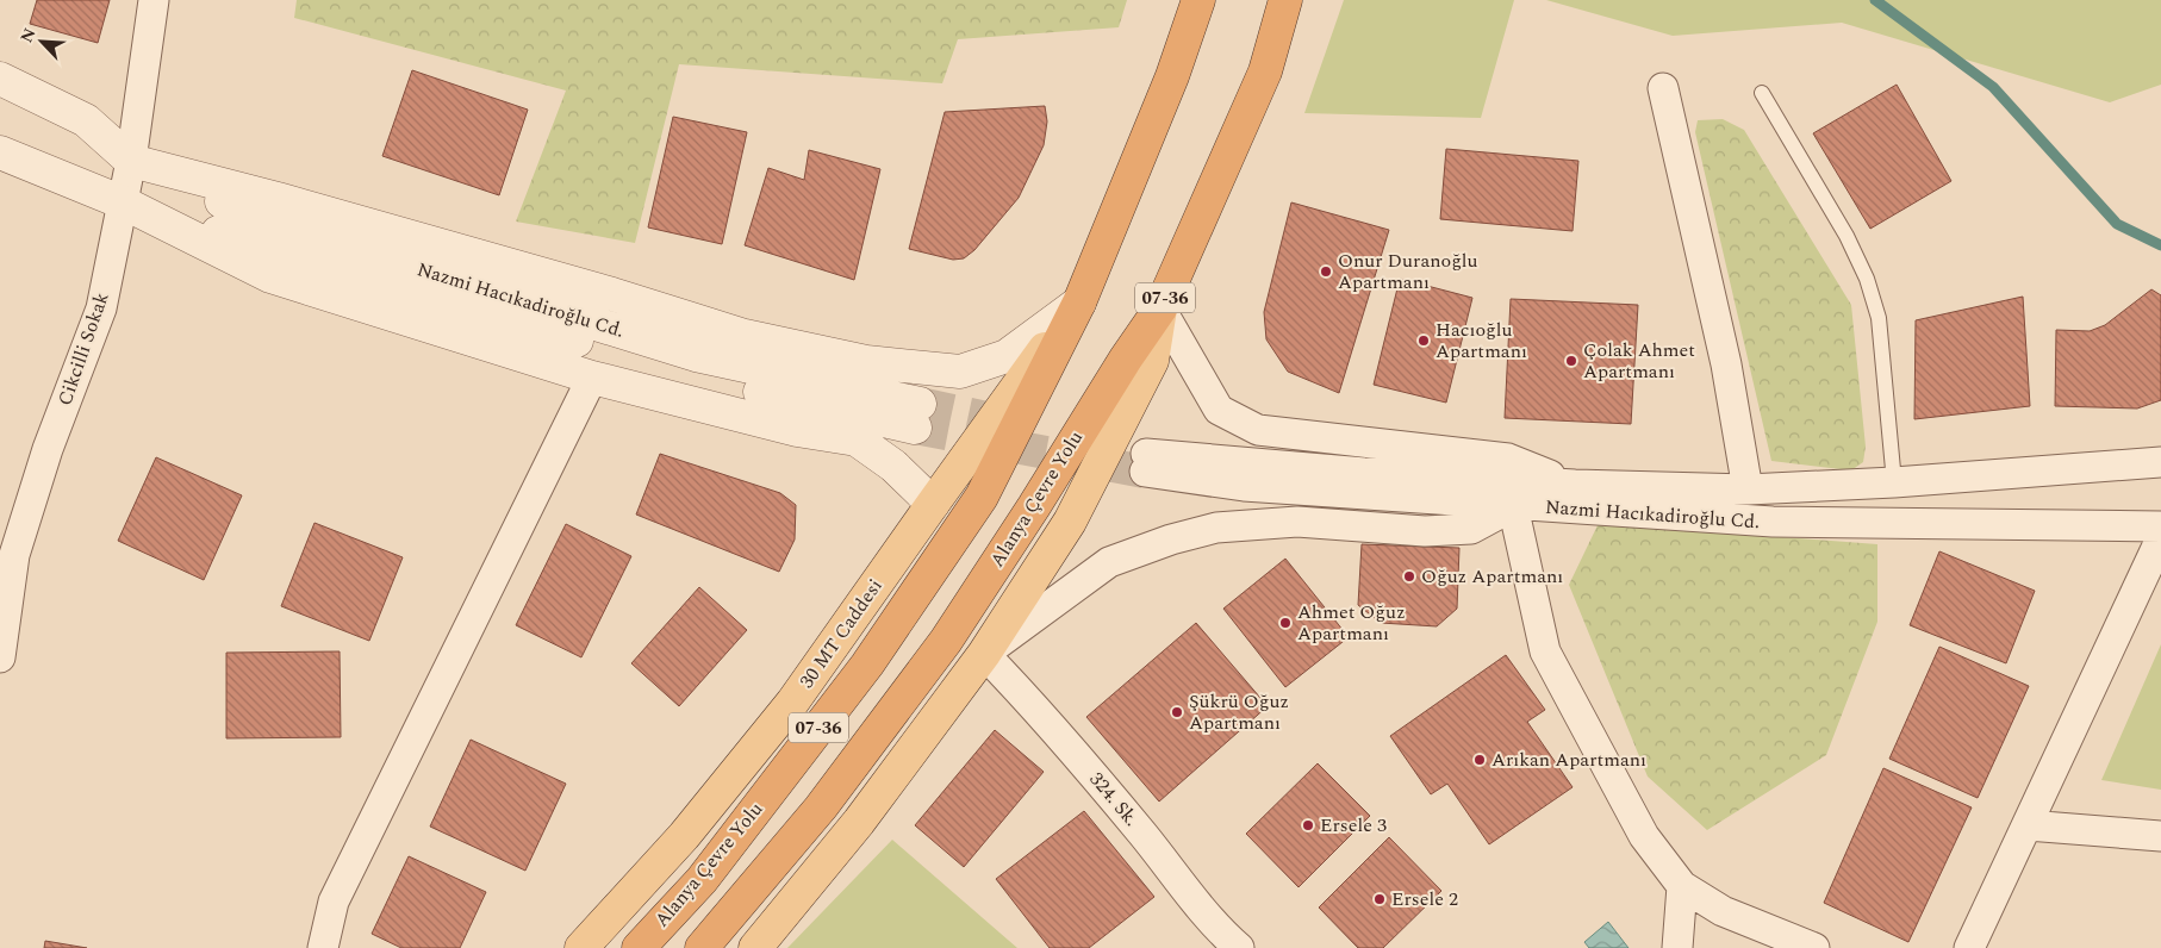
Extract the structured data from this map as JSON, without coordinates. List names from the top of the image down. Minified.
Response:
{"streets":{"highway":["07-36","Alanya Çevre Yolu"],"main road":["30 MT Caddesi"],"street":["Nazmi Hacıkadiroğlu Cd.","Cikcilli Sokak","324. Sk."]},"crossings":[["Nazmi Hacıkadiroğlu Cd.","Cikcilli Sokak"],["Nazmi Hacıkadiroğlu Cd.","Alanya Çevre Yolu"],["Alanya Çevre Yolu","30 MT Caddesi"]],"places":["Onur Duranoğlu Apartmanı","Hacıoğlu Apartmanı","Çolak Ahmet Apartmanı","Oğuz Apartmanı","Ahmet Oğuz Apartmanı","Şükrü Oğuz Apartmanı","Arıkan Apartmanı","Ersele 3","Ersele 2"],"north":"top left"}
